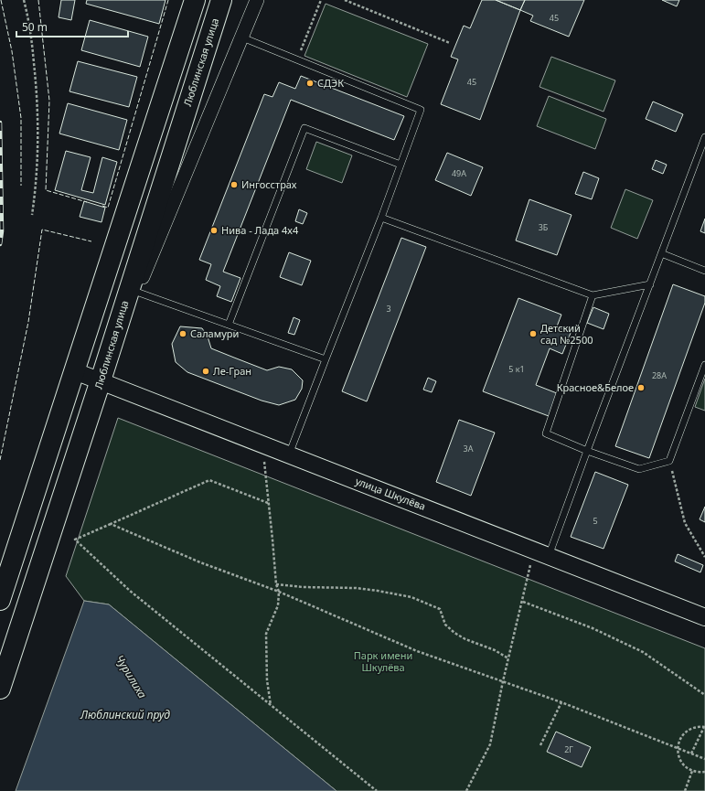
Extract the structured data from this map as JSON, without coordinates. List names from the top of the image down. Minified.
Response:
{"streets":{"main road":["Люблинская улица"],"street":["улица Шкулёва"]},"crossings":[["Люблинская улица","улица Шкулёва"]],"water":["Чурилиха","Люблинский пруд"],"parks":["Парк имени Шкулёва"],"places":["СДЭК","Ингосстрах","Нива - Лада 4х4","Саламури","Детский сад №2500","Ле-Гран","Красное&Белое"],"house_numbers":["45","45","49А","3Б","3","5 к1","28А","3А","5","2Г"],"scale_bar":"50 m"}
